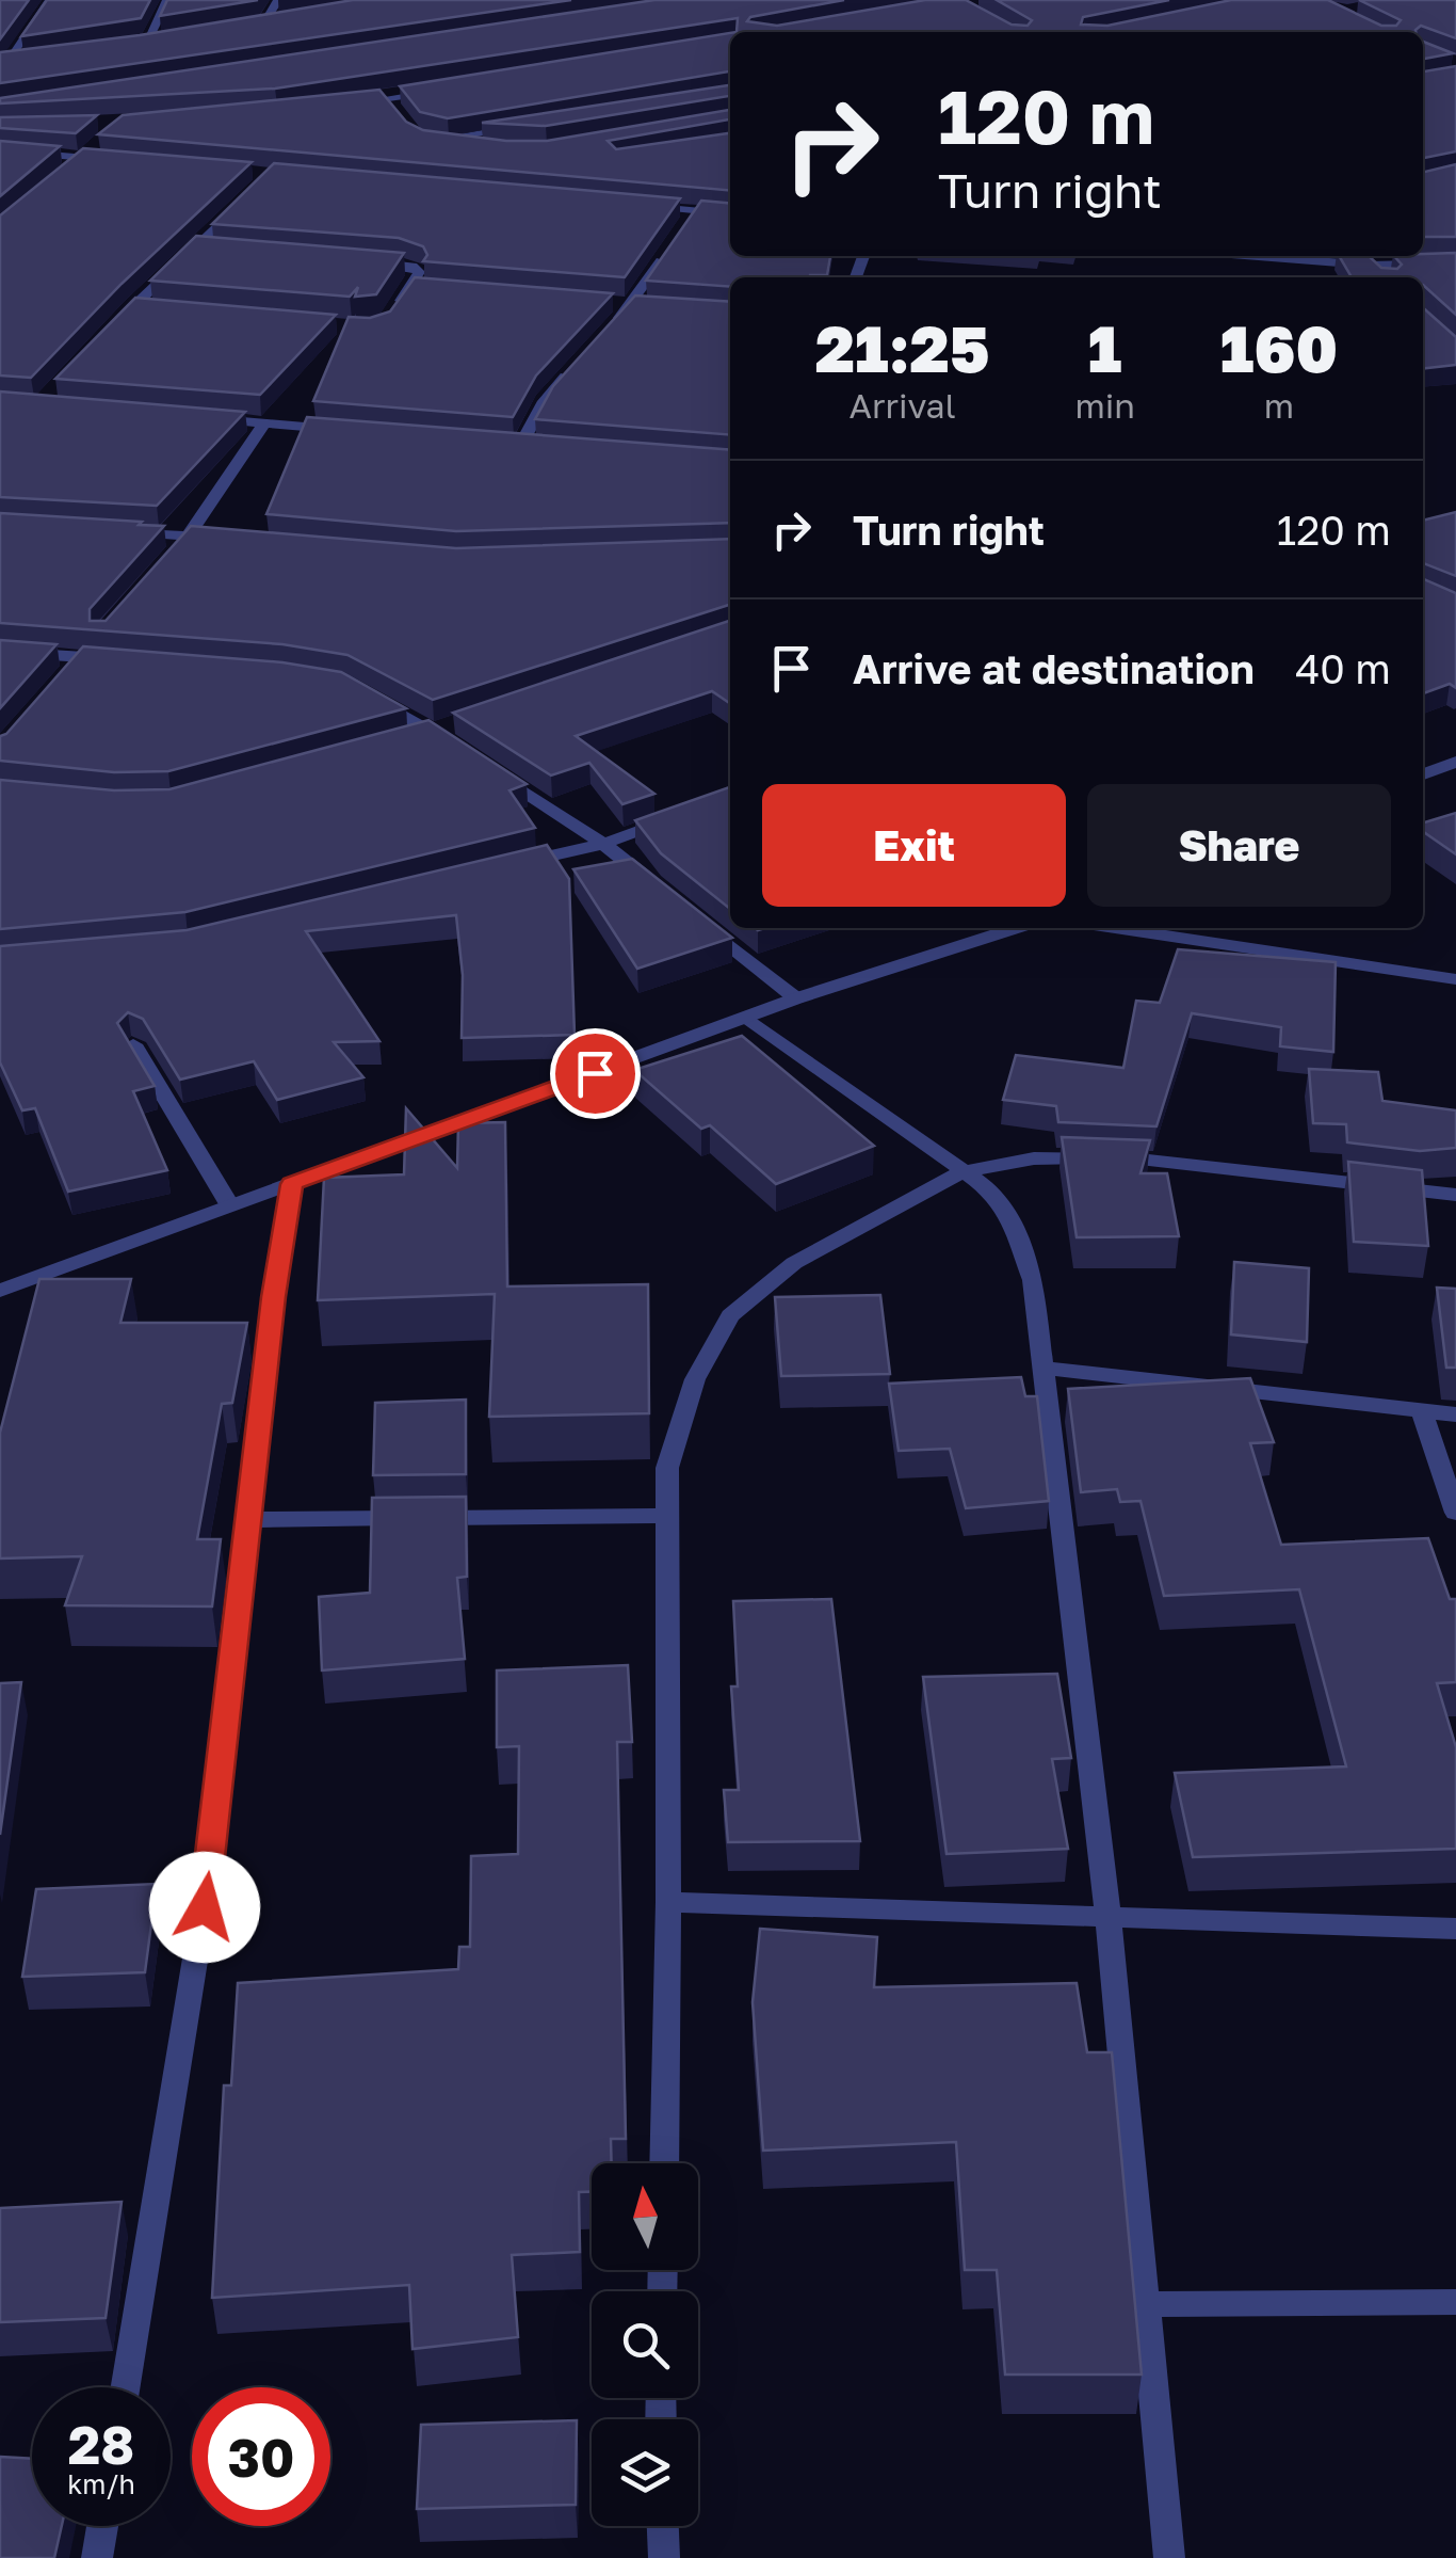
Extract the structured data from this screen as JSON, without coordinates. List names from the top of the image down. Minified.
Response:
{"north":"top","page":{"turn":["120 m","Turn right"],"eta":["21:25","Arrival","1","min","160","m"],"list":[{"name":"Turn right","value":"120 m"},{"name":"Arrive at destination","value":"40 m"}],"buttons":["Exit","Share"],"speed":"28 km/h","limit":"30"}}
